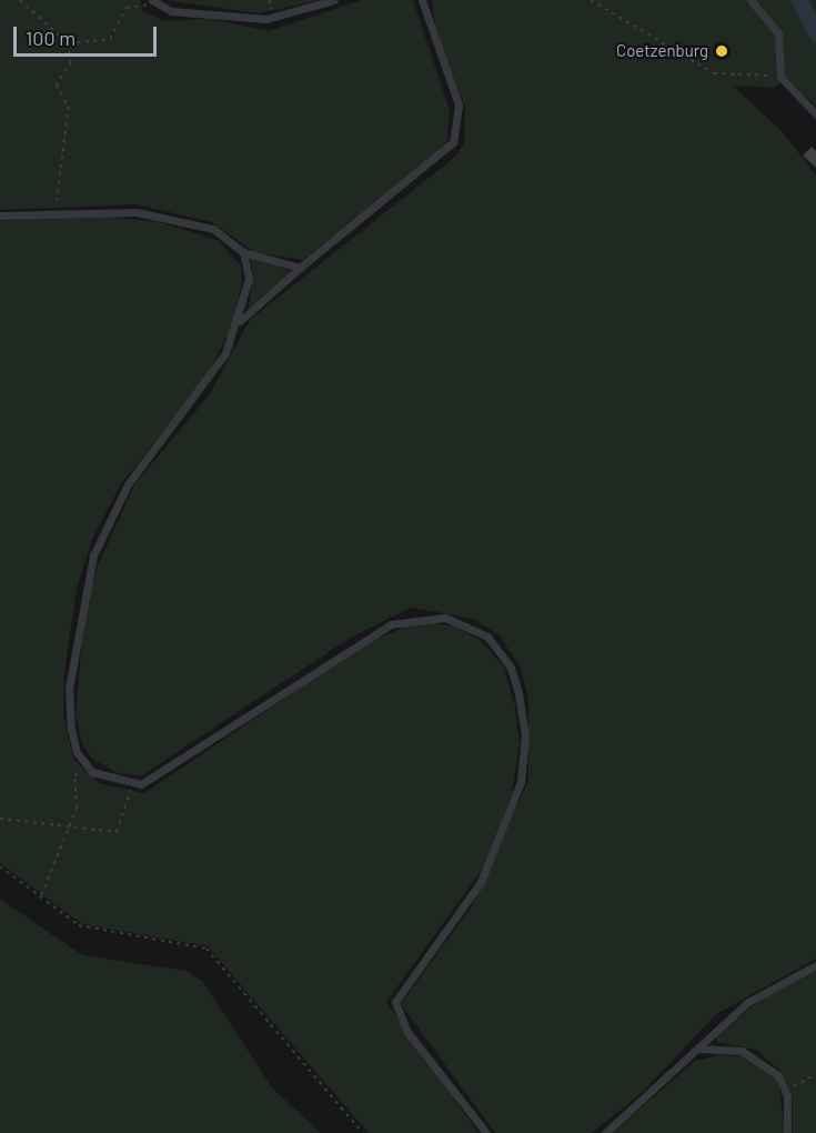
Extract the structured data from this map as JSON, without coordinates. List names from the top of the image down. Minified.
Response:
{"places":["Coetzenburg"],"scale_bar":"100 m"}
